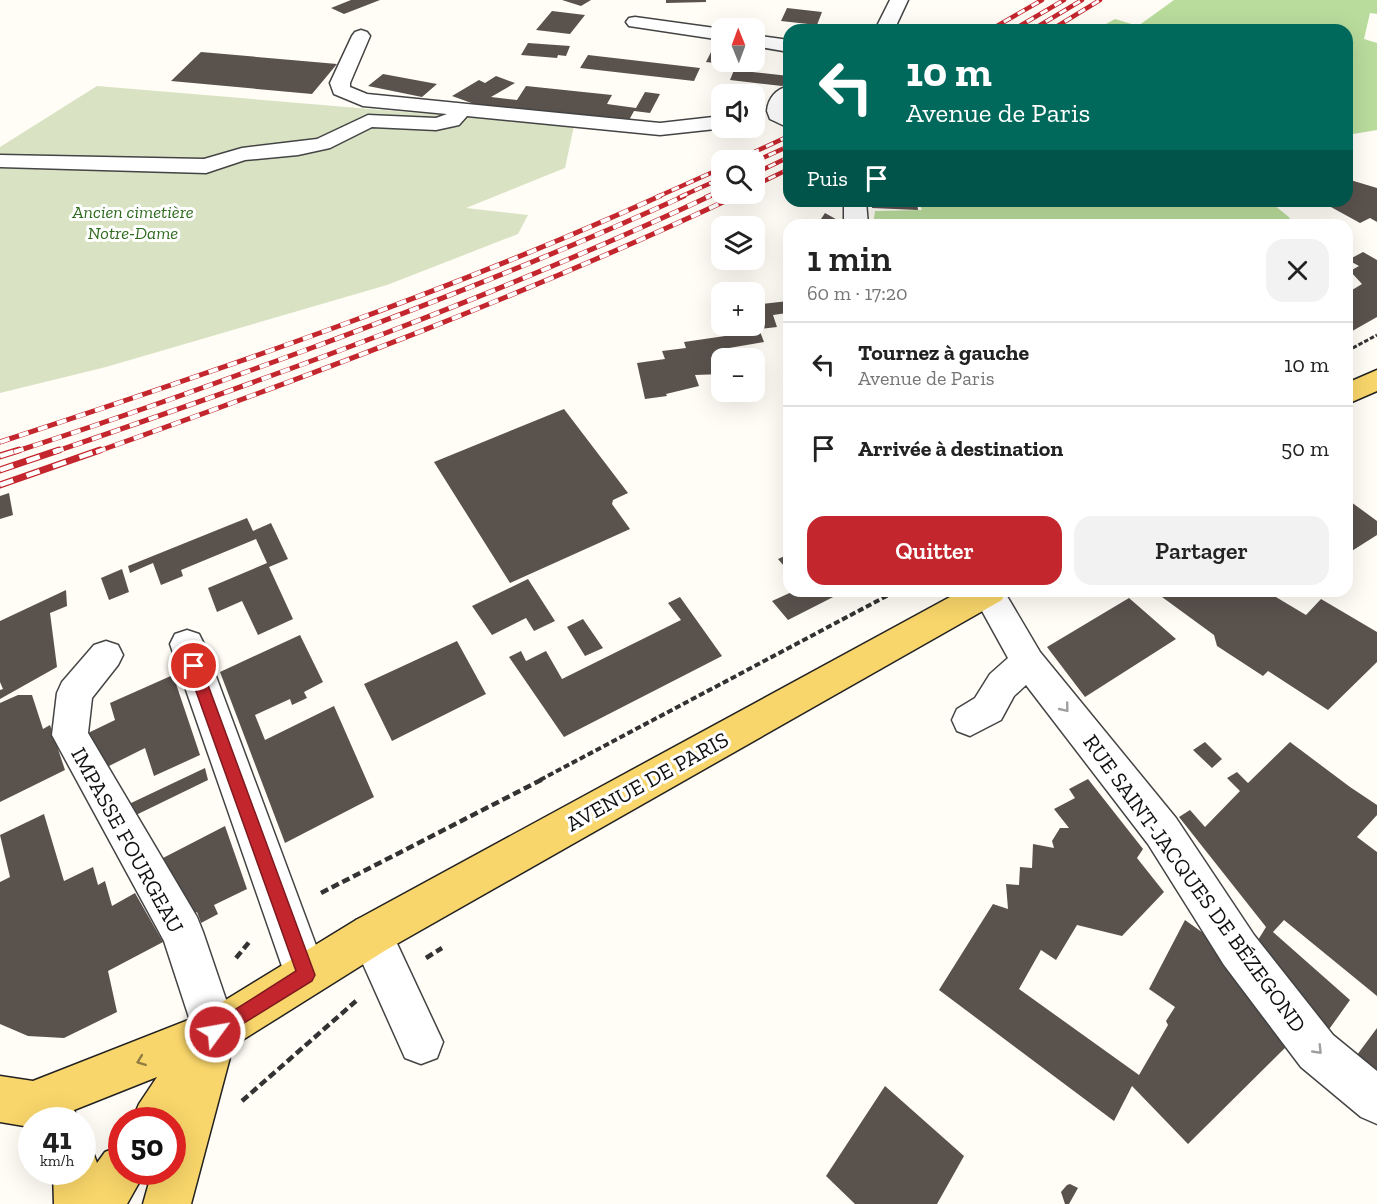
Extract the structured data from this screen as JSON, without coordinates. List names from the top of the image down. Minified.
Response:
{"streets":{"main road":["AVENUE DE PARIS"],"street":["IMPASSE FOURGEAU","RUE SAINT-JACQUES DE BÉZEGOND"]},"crossings":[["AVENUE DE PARIS","IMPASSE FOURGEAU"]],"one_way":["RUE SAINT-JACQUES DE BÉZEGOND"],"parks":["Ancien cimetière Notre-Dame"],"north":"top","page":{"map_buttons":["+","−"],"turn":["10 m","Avenue de Paris"],"then":"Puis","heading":["1 min","60 m · 17:20"],"list":[{"name":"Tournez à gauche","note":"Avenue de Paris","value":"10 m"},{"name":"Arrivée à destination","value":"50 m"}],"buttons":["Quitter","Partager"],"speed":"41 km/h","limit":"50"}}
